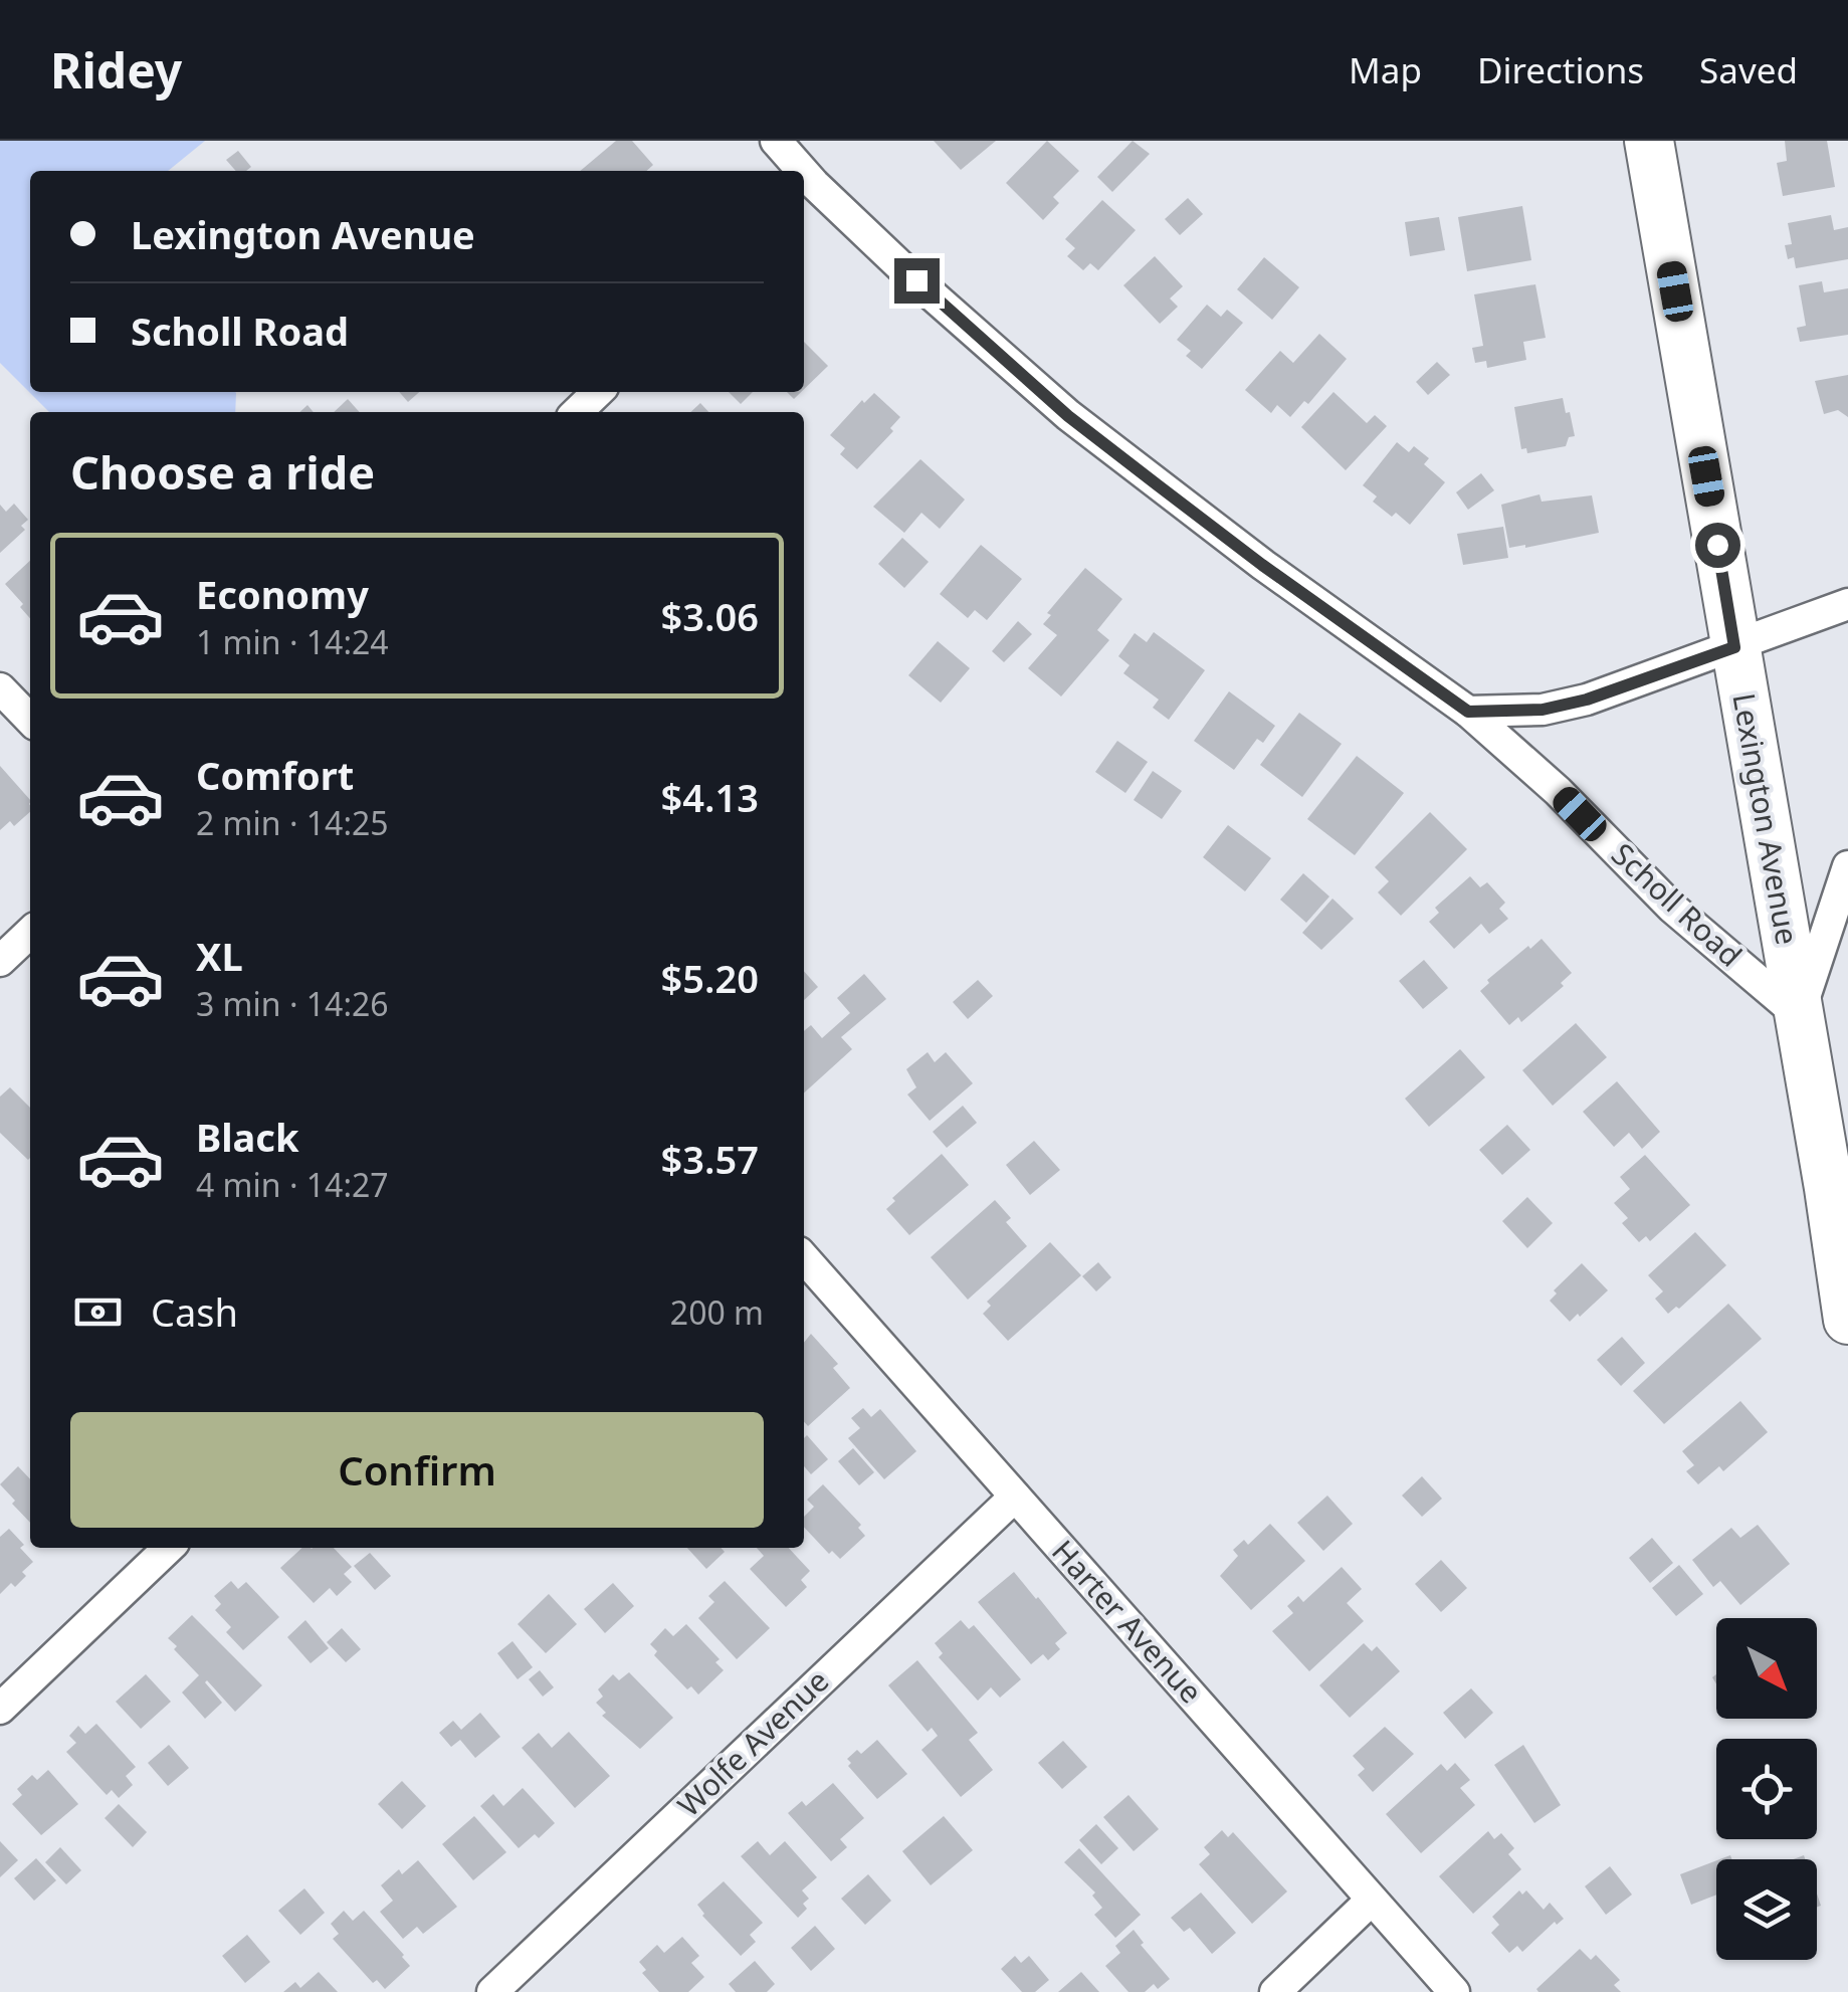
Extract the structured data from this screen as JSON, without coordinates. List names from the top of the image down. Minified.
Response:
{"streets":{"main road":["Lexington Avenue"],"street":["Scholl Road","Harter Avenue","Wolfe Avenue"]},"crossings":[["Lexington Avenue","Scholl Road"],["Harter Avenue","Wolfe Avenue"]],"north":"bottom right","page":{"header":"Ridey","nav":["Map","Directions","Saved"],"banner":["Lexington Avenue","Scholl Road"],"heading":"Choose a ride","list":[{"name":"Economy","note":"1 min · 14:24","value":"$3.06"},{"name":"Comfort","note":"2 min · 14:25","value":"$4.13"},{"name":"XL","note":"3 min · 14:26","value":"$5.20"},{"name":"Black","note":"4 min · 14:27","value":"$3.57"}],"pay":["Cash","200 m"],"buttons":"Confirm"}}
